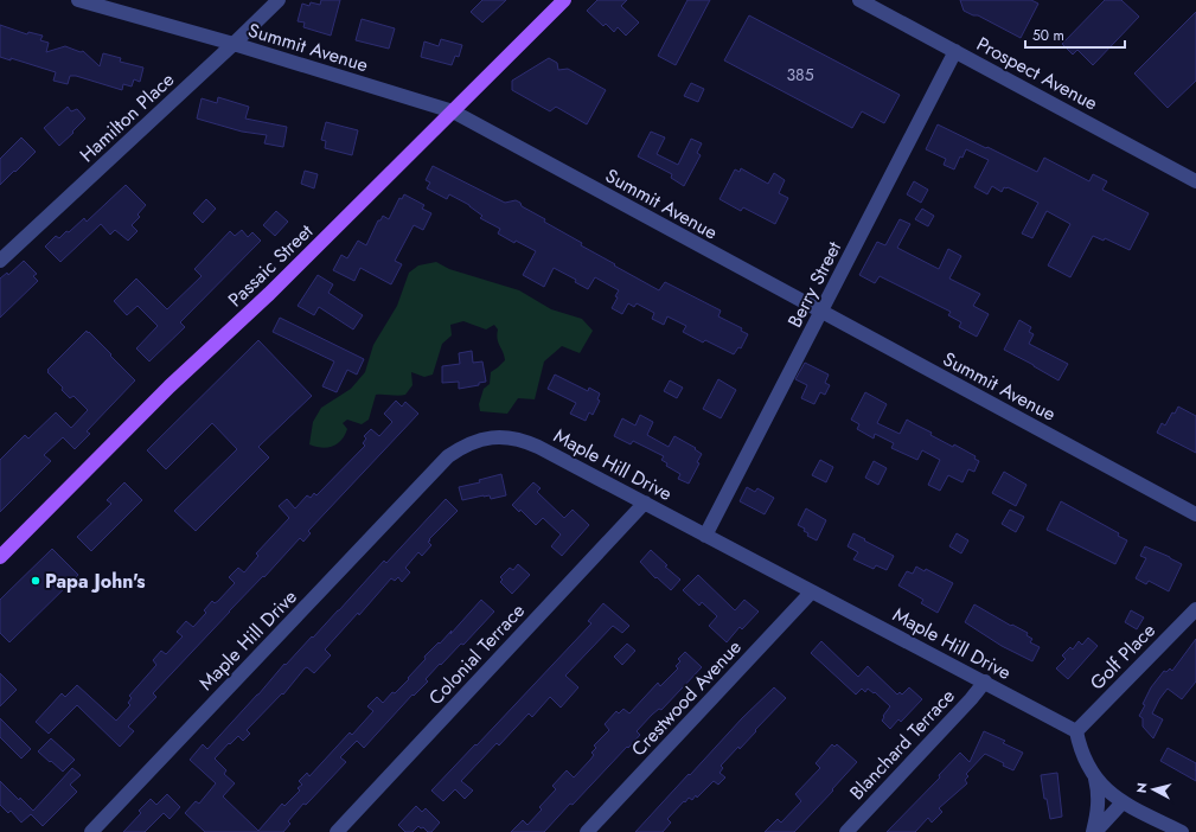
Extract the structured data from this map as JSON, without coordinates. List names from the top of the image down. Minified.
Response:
{"streets":{"main road":["Passaic Street"],"street":["Summit Avenue","Prospect Avenue","Hamilton Place","Berry Street","Maple Hill Drive","Colonial Terrace","Golf Place","Crestwood Avenue","Blanchard Terrace"]},"crossings":[["Summit Avenue","Hamilton Place"],["Summit Avenue","Passaic Street"],["Summit Avenue","Berry Street"],["Prospect Avenue","Berry Street"],["Berry Street","Maple Hill Drive"],["Maple Hill Drive","Colonial Terrace"],["Maple Hill Drive","Golf Place"],["Maple Hill Drive","Crestwood Avenue"],["Maple Hill Drive","Blanchard Terrace"]],"places":["Papa John's"],"house_numbers":["385"],"scale_bar":"50 m","north":"left"}
